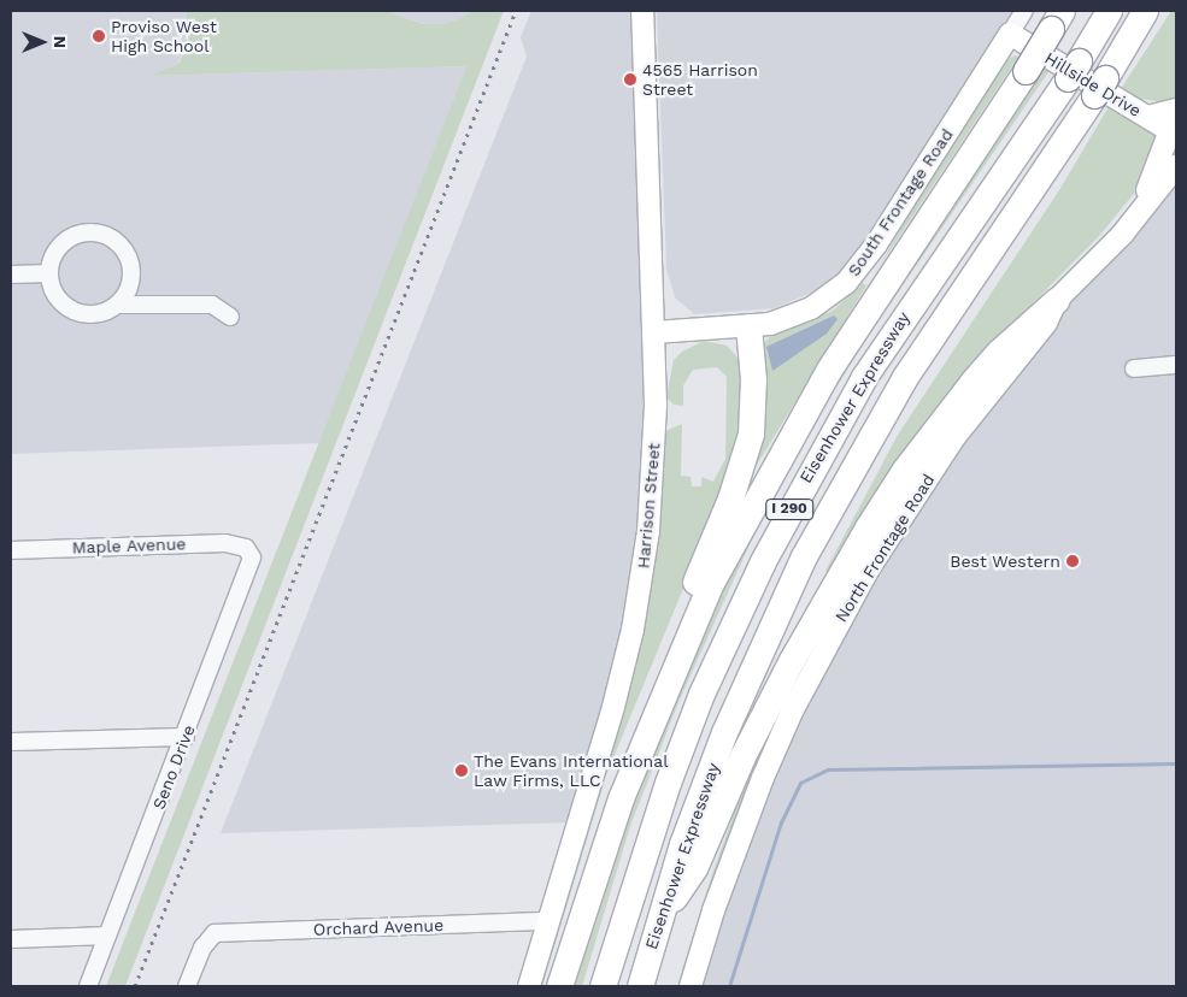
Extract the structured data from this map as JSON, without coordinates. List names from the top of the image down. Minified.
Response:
{"streets":{"highway":["Eisenhower Expressway","I 290"],"main road":["Hillside Drive","South Frontage Road","Harrison Street","North Frontage Road"],"street":["Maple Avenue","Seno Drive","Orchard Avenue"]},"crossings":[["Hillside Drive","South Frontage Road"],["South Frontage Road","Harrison Street"],["Harrison Street","Orchard Avenue"],["Maple Avenue","Seno Drive"]],"places":["Proviso West High School","4565 Harrison Street","Best Western","The Evans International Law Firms, LLC"],"north":"right"}
